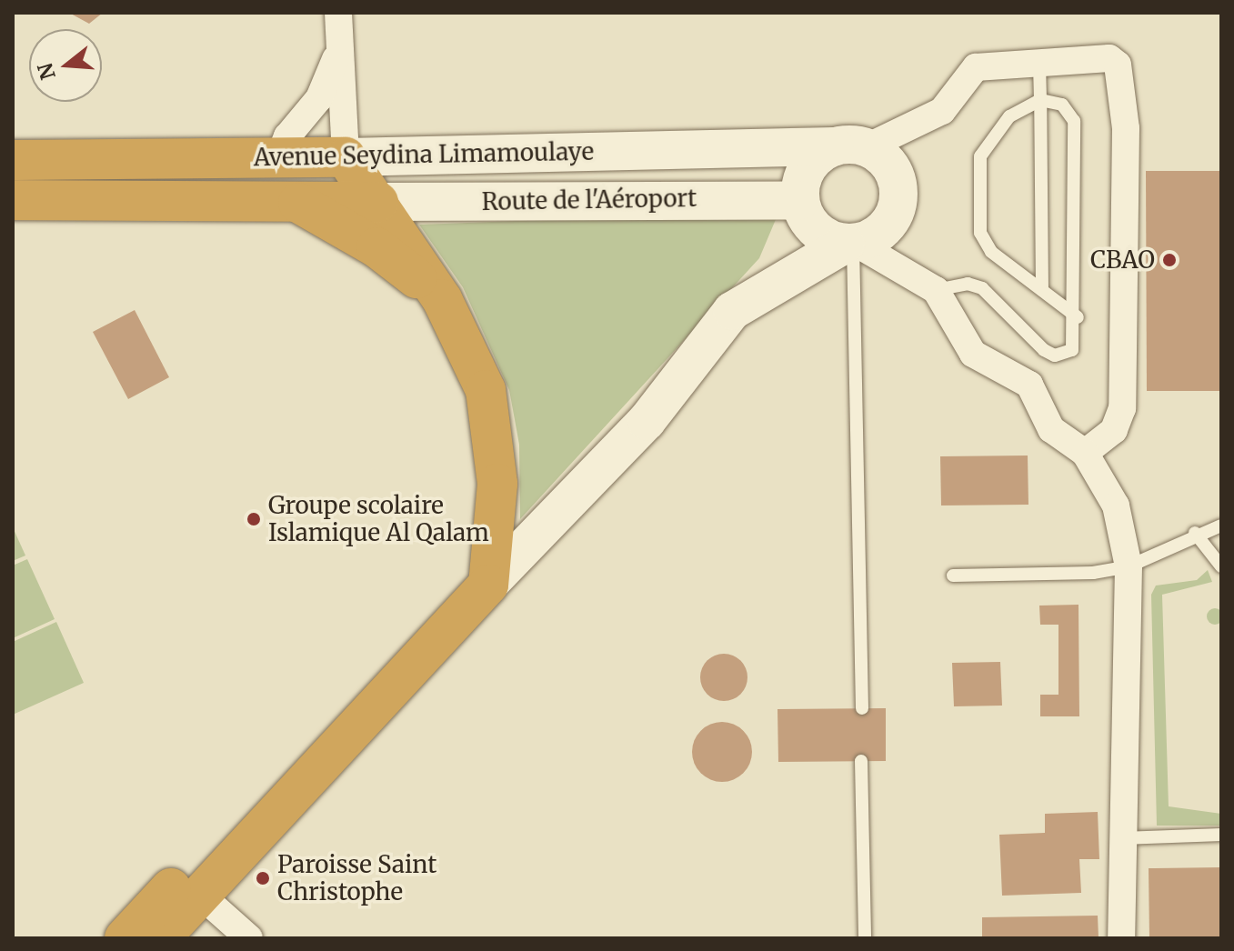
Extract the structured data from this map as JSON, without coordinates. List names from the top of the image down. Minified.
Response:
{"streets":{"highway":["Avenue Seydina Limamoulaye"],"street":["Route de l'Aéroport"]},"crossings":[["Avenue Seydina Limamoulaye","Route de l'Aéroport"]],"places":["CBAO","Groupe scolaire Islamique Al Qalam","Paroisse Saint Christophe"],"north":"left"}
